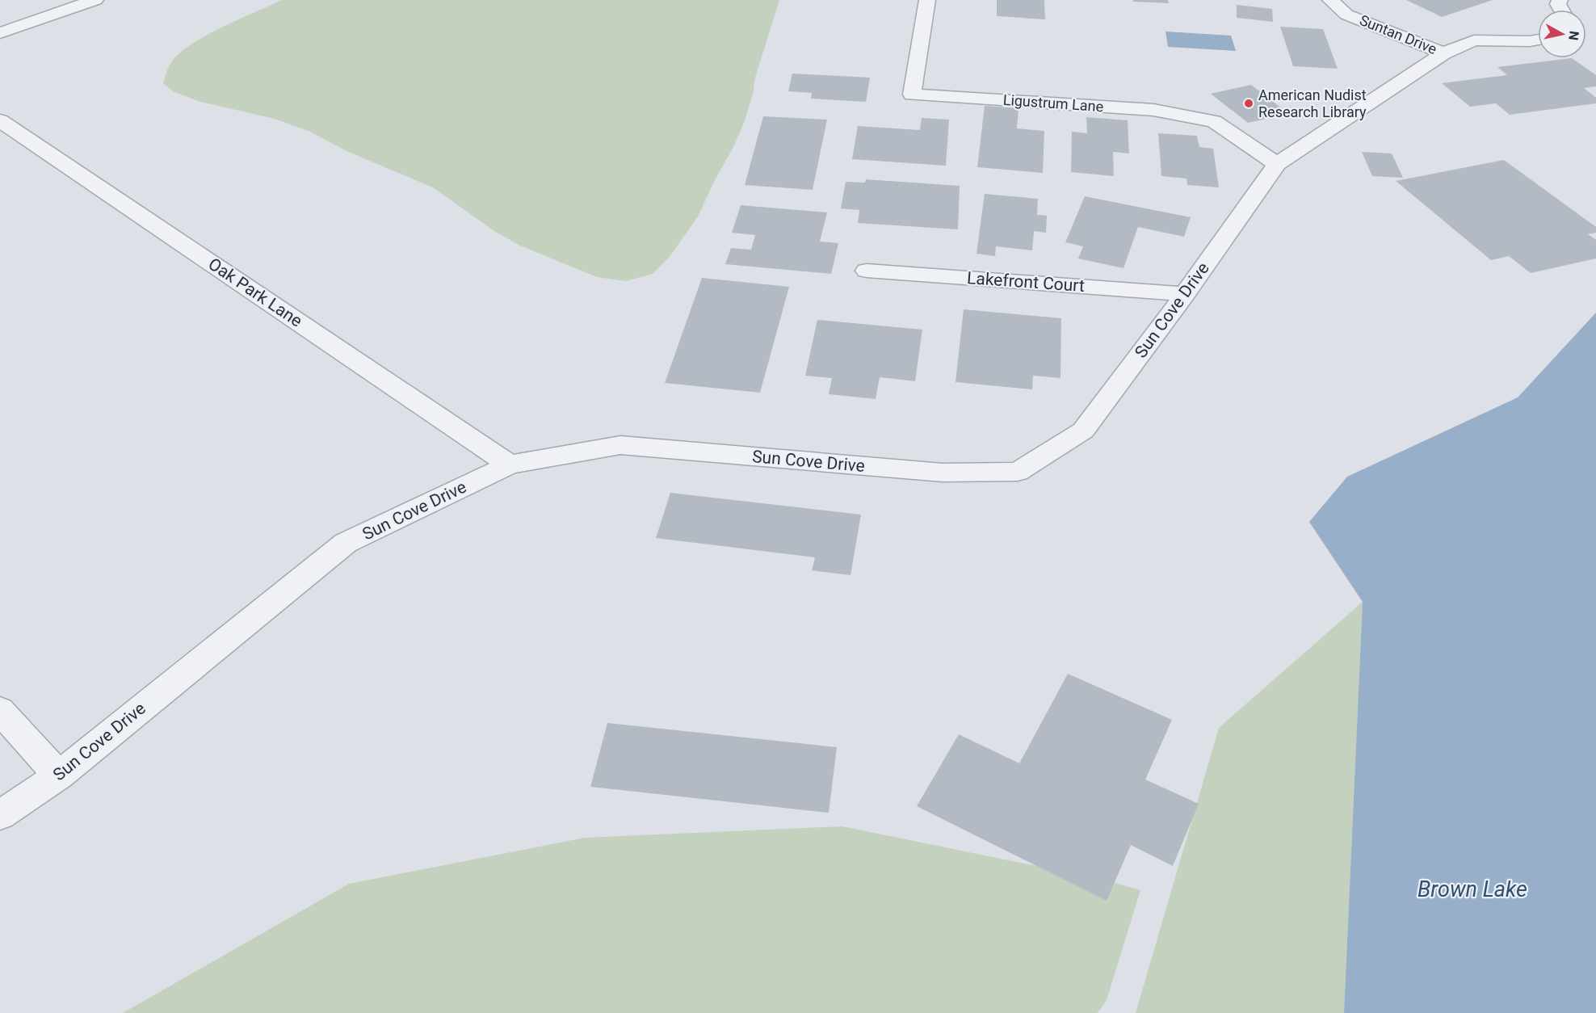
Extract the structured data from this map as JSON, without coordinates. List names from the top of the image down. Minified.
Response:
{"streets":{"street":["Suntan Drive","Ligustrum Lane","Lakefront Court","Oak Park Lane","Sun Cove Drive"]},"crossings":[["Suntan Drive","Sun Cove Drive"],["Ligustrum Lane","Sun Cove Drive"],["Lakefront Court","Sun Cove Drive"],["Oak Park Lane","Sun Cove Drive"]],"water":["Brown Lake"],"places":["American Nudist Research Library"],"north":"right"}
